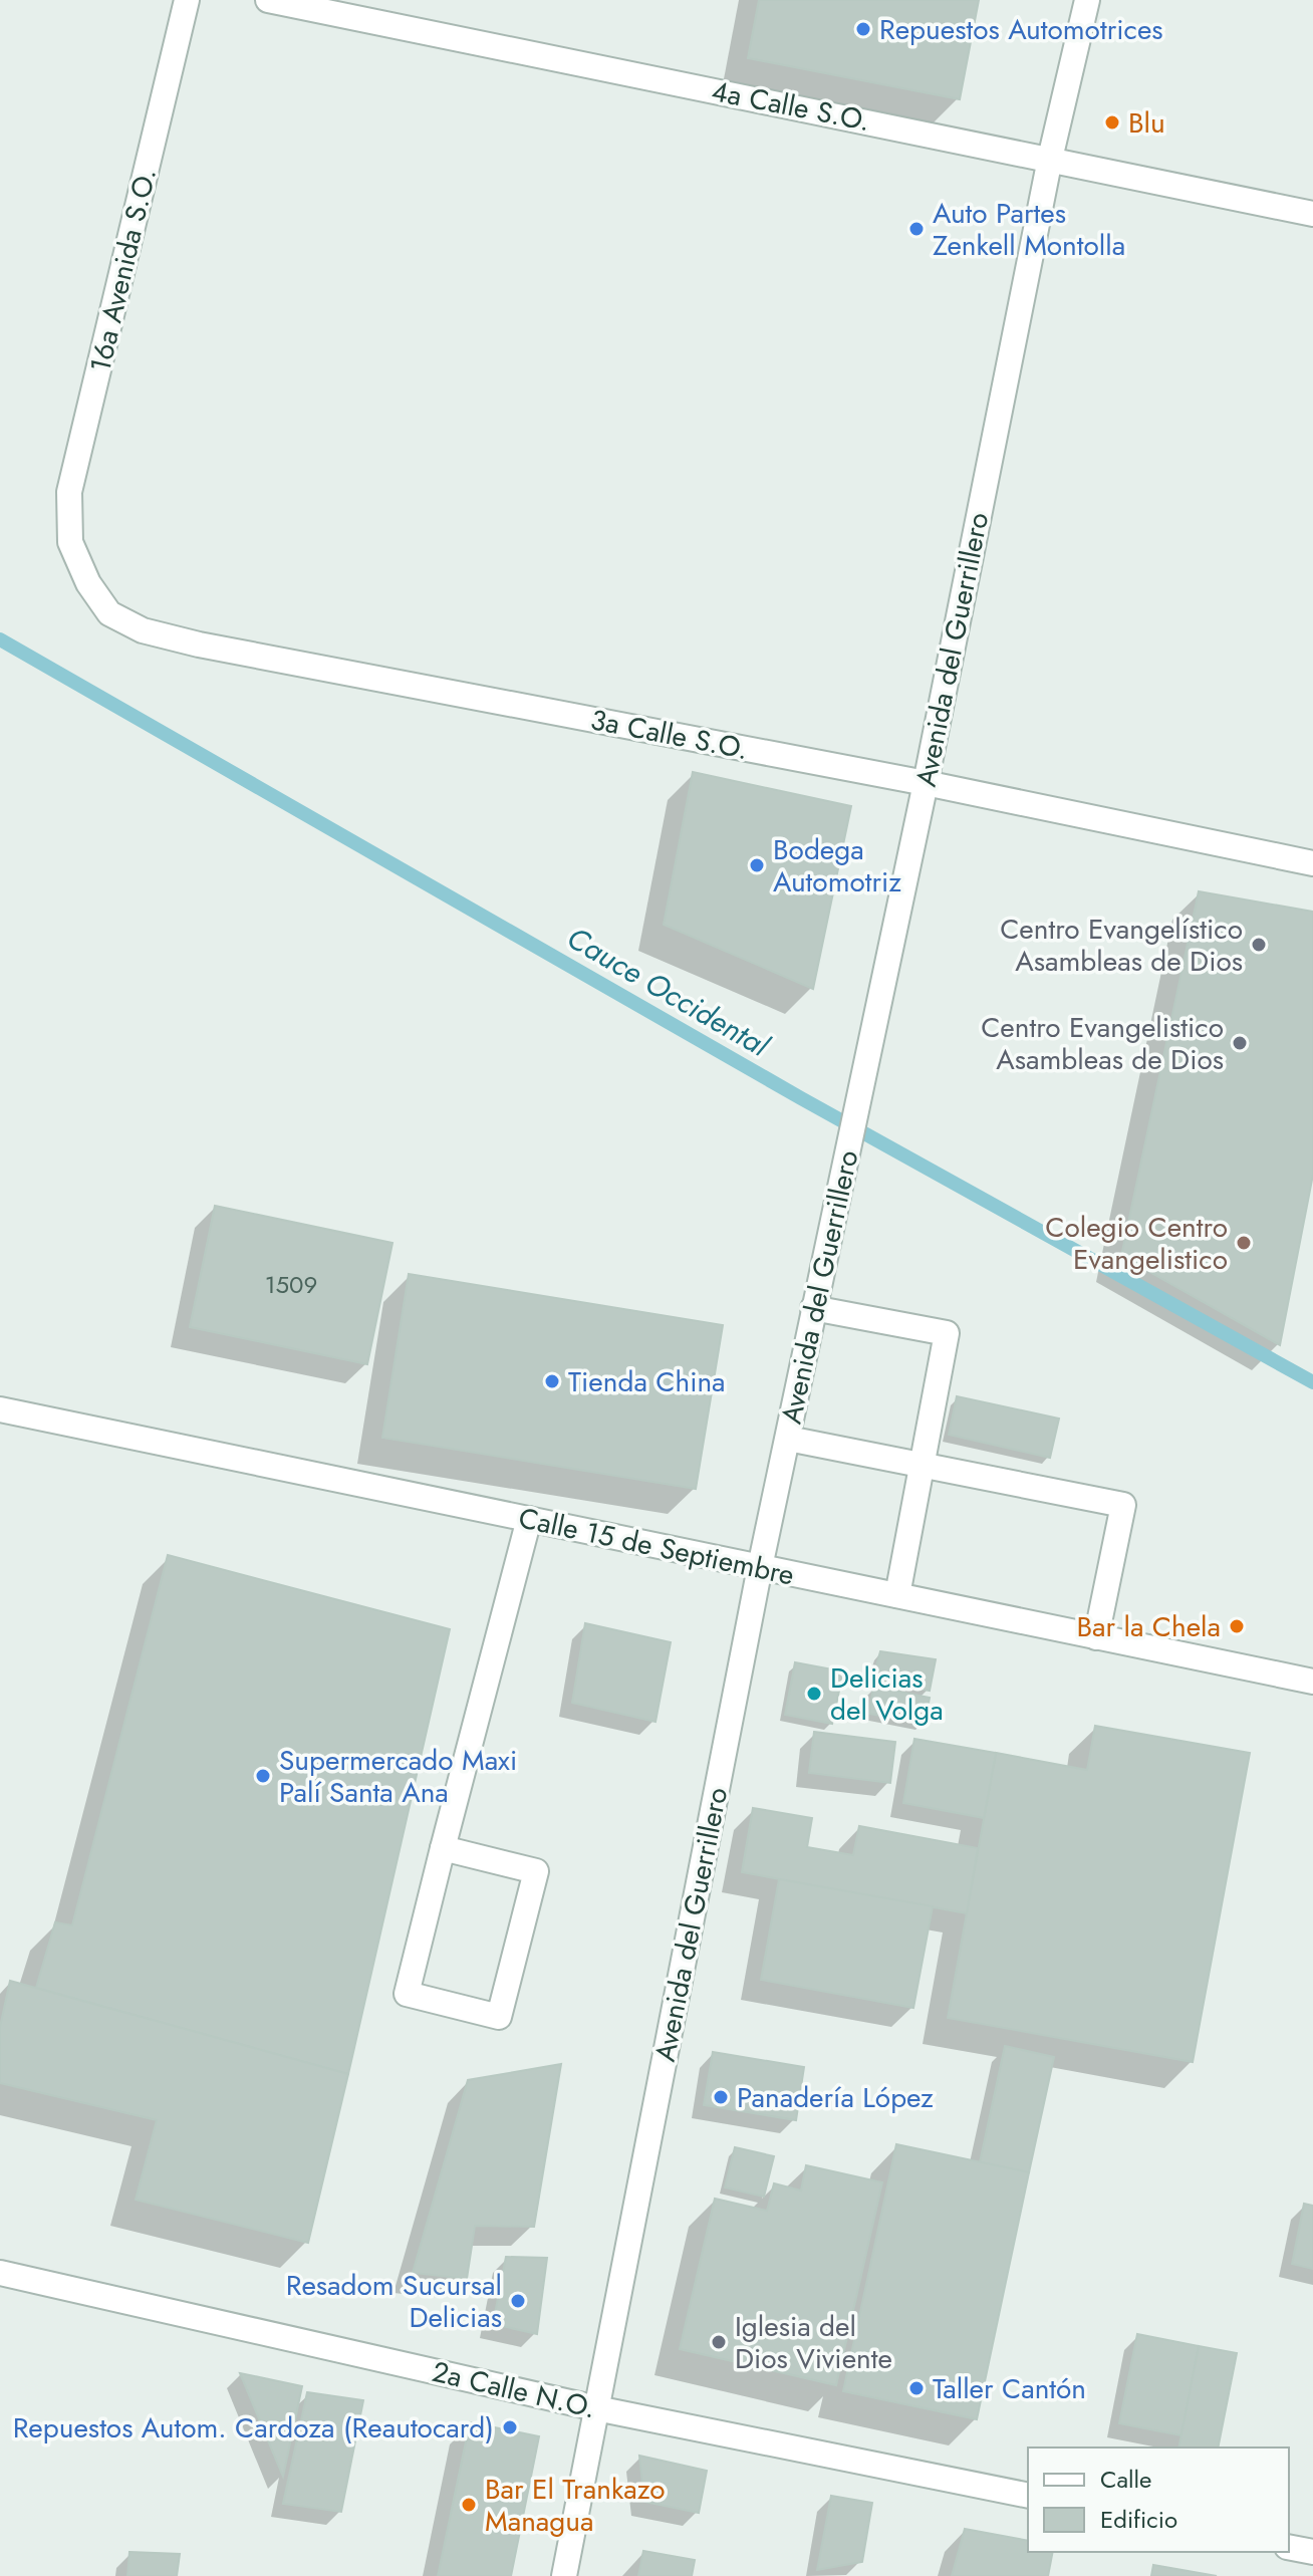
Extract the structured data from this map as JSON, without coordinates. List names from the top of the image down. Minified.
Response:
{"streets":{"street":["4a Calle S.O.","16a Avenida S.O.","Avenida del Guerrillero","3a Calle S.O.","Calle 15 de Septiembre","2a Calle N.O."]},"crossings":[["4a Calle S.O.","Avenida del Guerrillero"],["16a Avenida S.O.","3a Calle S.O."],["Avenida del Guerrillero","3a Calle S.O."],["Avenida del Guerrillero","Calle 15 de Septiembre"],["Avenida del Guerrillero","2a Calle N.O."]],"water":["Cauce Occidental"],"places":["Repuestos Automotrices","Blu","Auto Partes Zenkell Montolla","Bodega Automotriz","Centro Evangelístico Asambleas de Dios","Centro Evangelistico Asambleas de Dios","Colegio Centro Evangelistico","Tienda China","Bar la Chela","Delicias del Volga","Supermercado Maxi Palí Santa Ana","Panadería López","Resadom Sucursal Delicias","Iglesia del Dios Viviente","Taller Cantón","Repuestos Autom. Cardoza (Reautocard)","Bar El Trankazo Managua"],"house_numbers":["1509"],"legend":["Calle","Edificio"]}
